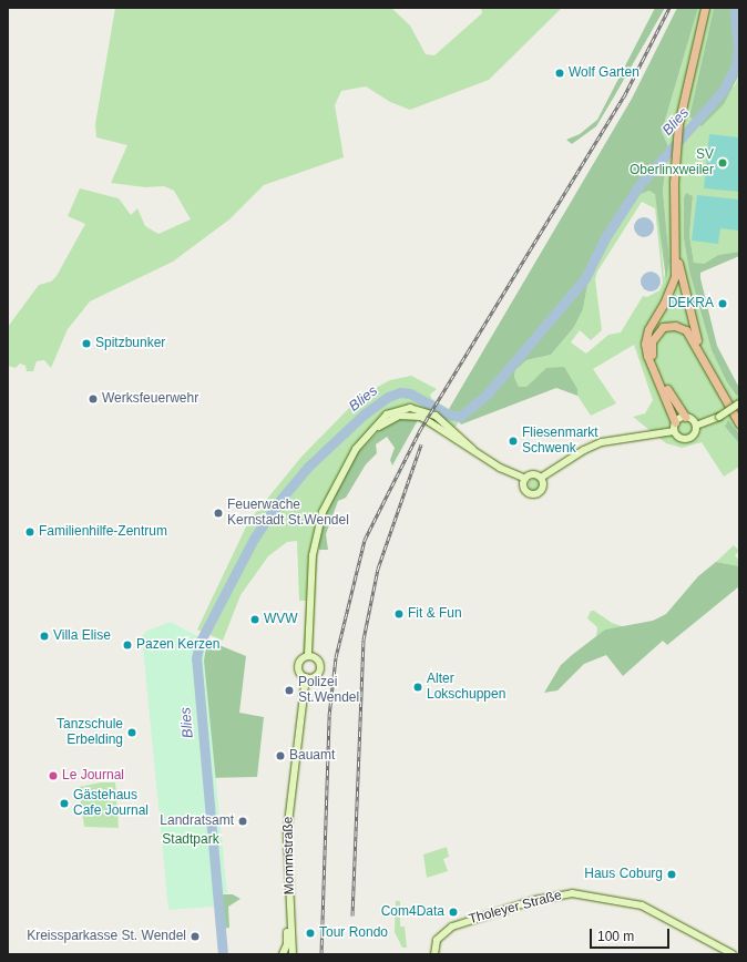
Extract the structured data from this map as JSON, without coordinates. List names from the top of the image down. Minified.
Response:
{"streets":{"main road":["Mommstraße","Tholeyer Straße"]},"water":["Blies"],"parks":["Stadtpark"],"places":["Wolf Garten","SV Oberlinxweiler","DEKRA","Spitzbunker","Werksfeuerwehr","Fliesenmarkt Schwenk","Feuerwache Kernstadt St.Wendel","Familienhilfe-Zentrum","Fit & Fun","WVW","Villa Elise","Pazen Kerzen","Alter Lokschuppen","Polizei St.Wendel","Tanzschule Erbelding","Bauamt","Le Journal","Gästehaus Cafe Journal","Landratsamt","Haus Coburg","Com4Data","Tour Rondo","Kreissparkasse St. Wendel"],"scale_bar":"100 m"}
